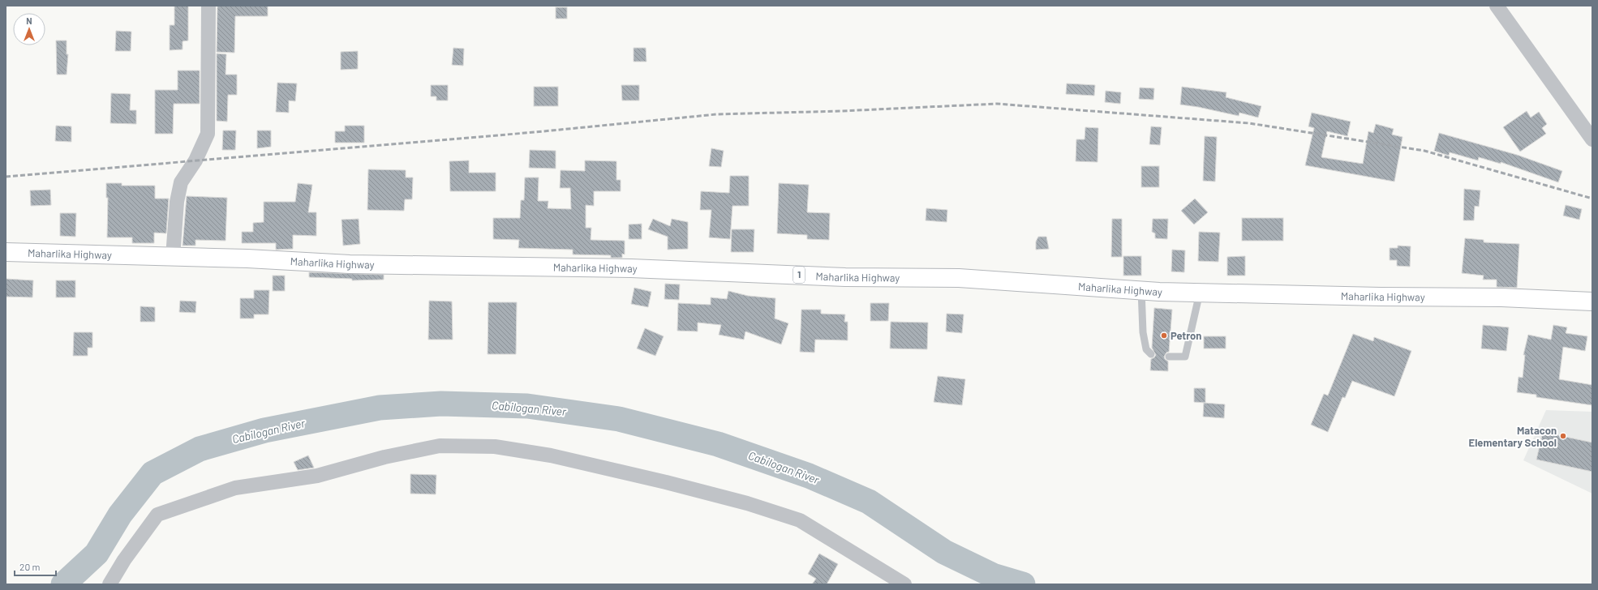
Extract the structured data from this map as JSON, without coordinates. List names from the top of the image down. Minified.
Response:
{"streets":{"highway":["Maharlika Highway","1"]},"water":["Cabilogan River"],"places":["Petron","Matacon Elementary School"],"scale_bar":"20 m","north":"top"}
